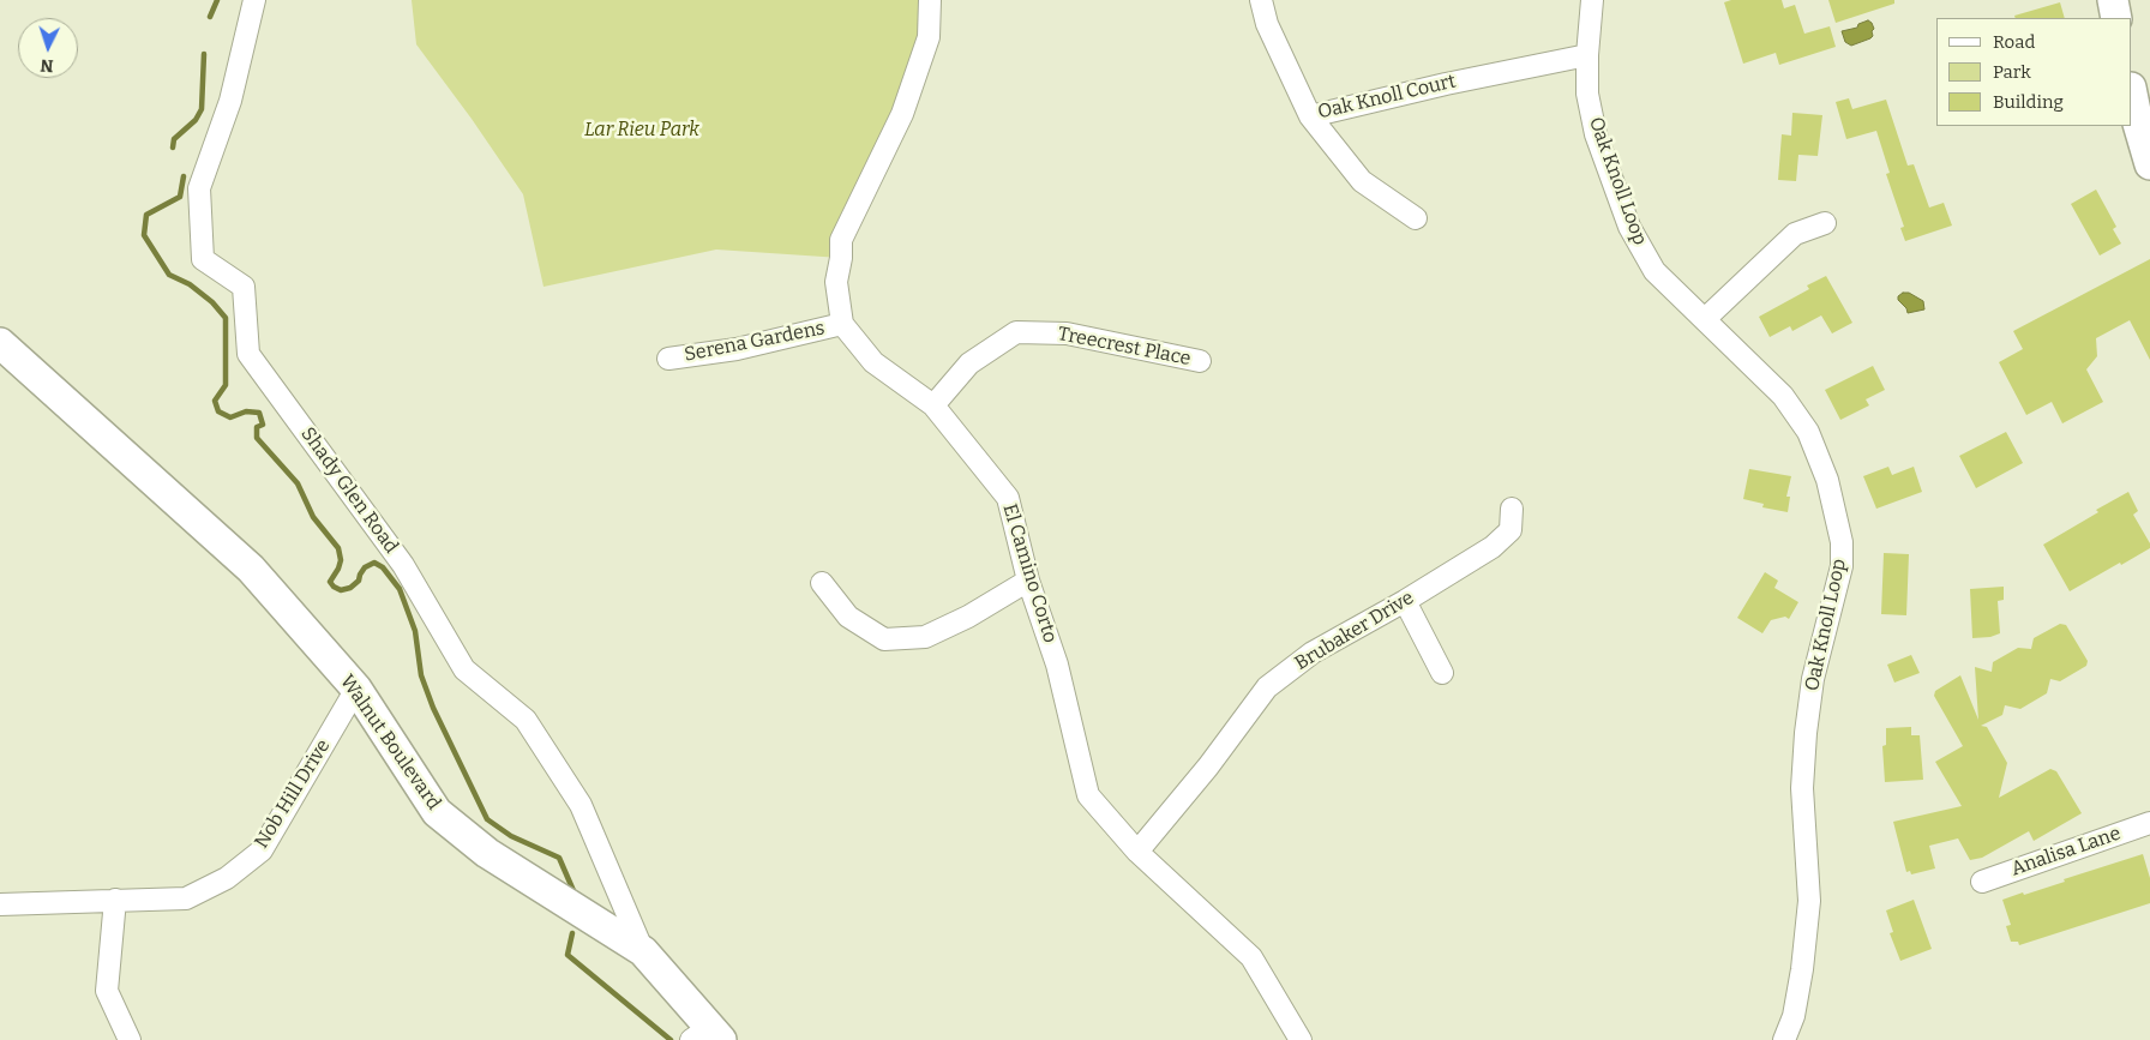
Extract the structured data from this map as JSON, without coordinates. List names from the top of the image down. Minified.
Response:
{"streets":{"street":["Oak Knoll Court","Oak Knoll Loop","Serena Gardens","Treecrest Place","Shady Glen Road","El Camino Corto","Brubaker Drive","Walnut Boulevard","Nob Hill Drive","Analisa Lane"]},"crossings":[["Oak Knoll Court","Oak Knoll Loop"],["Serena Gardens","El Camino Corto"],["Treecrest Place","El Camino Corto"],["Shady Glen Road","Walnut Boulevard"],["El Camino Corto","Brubaker Drive"],["Walnut Boulevard","Nob Hill Drive"]],"parks":["Lar Rieu Park"],"legend":["Road","Park","Building"],"north":"bottom"}
